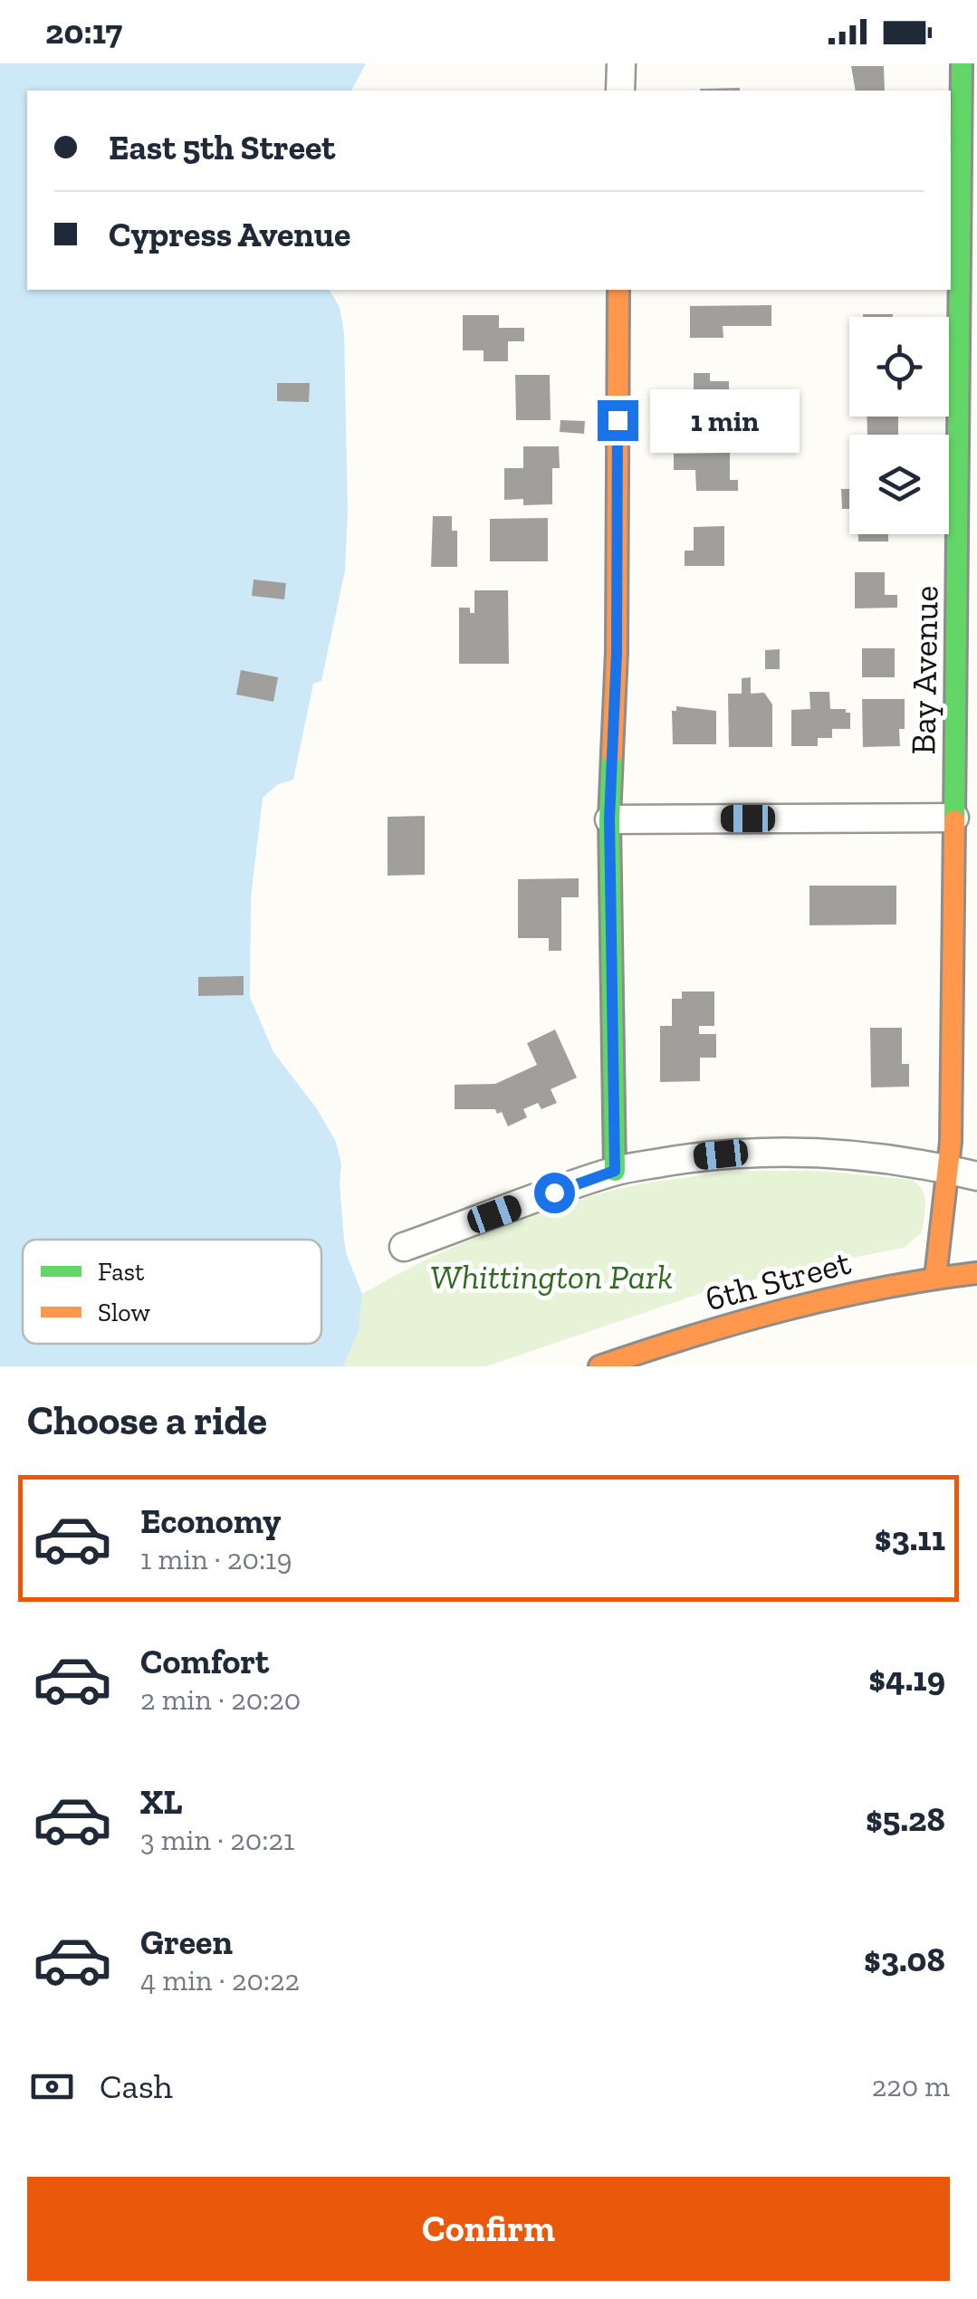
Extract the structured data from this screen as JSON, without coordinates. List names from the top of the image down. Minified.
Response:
{"streets":{"street":["Bay Avenue","6th Street"]},"crossings":[["Bay Avenue","6th Street"]],"parks":["Whittington Park"],"legend":["Fast","Slow"],"page":{"status":"20:17","banner":["East 5th Street","Cypress Avenue"],"bubble":"1 min","heading":"Choose a ride","list":[{"name":"Economy","note":"1 min · 20:19","value":"$3.11"},{"name":"Comfort","note":"2 min · 20:20","value":"$4.19"},{"name":"XL","note":"3 min · 20:21","value":"$5.28"},{"name":"Green","note":"4 min · 20:22","value":"$3.08"}],"pay":["Cash","220 m"],"buttons":"Confirm"}}
